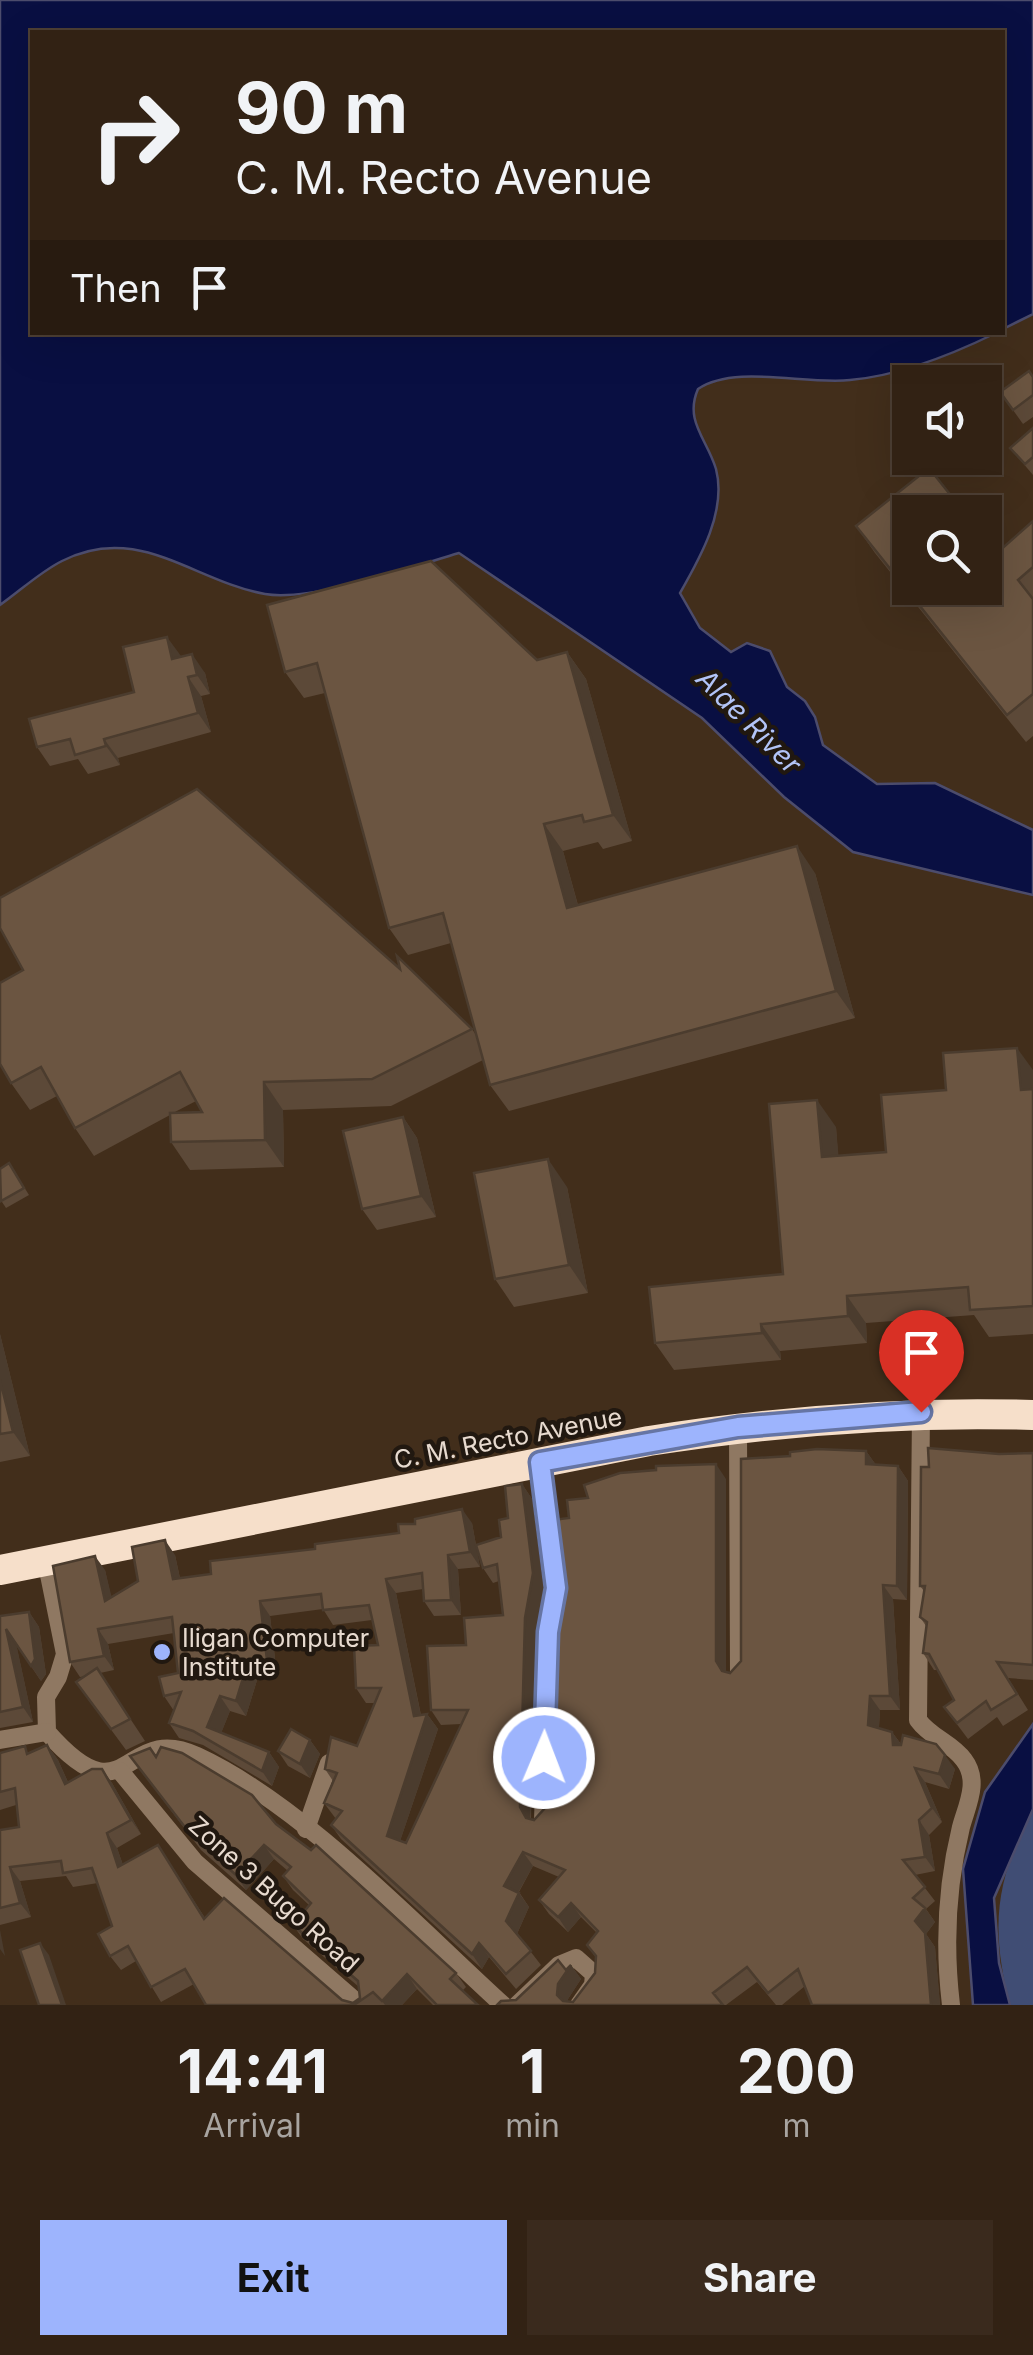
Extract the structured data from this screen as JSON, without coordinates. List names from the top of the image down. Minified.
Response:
{"streets":{"highway":["C. M. Recto Avenue"],"street":["Zone 3 Bugo Road"]},"water":["Alae River"],"places":["Iligan Computer Institute"],"page":{"turn":["90 m","C. M. Recto Avenue"],"then":"Then","eta":["14:41","Arrival","1","min","200","m"],"buttons":["Exit","Share"]}}
